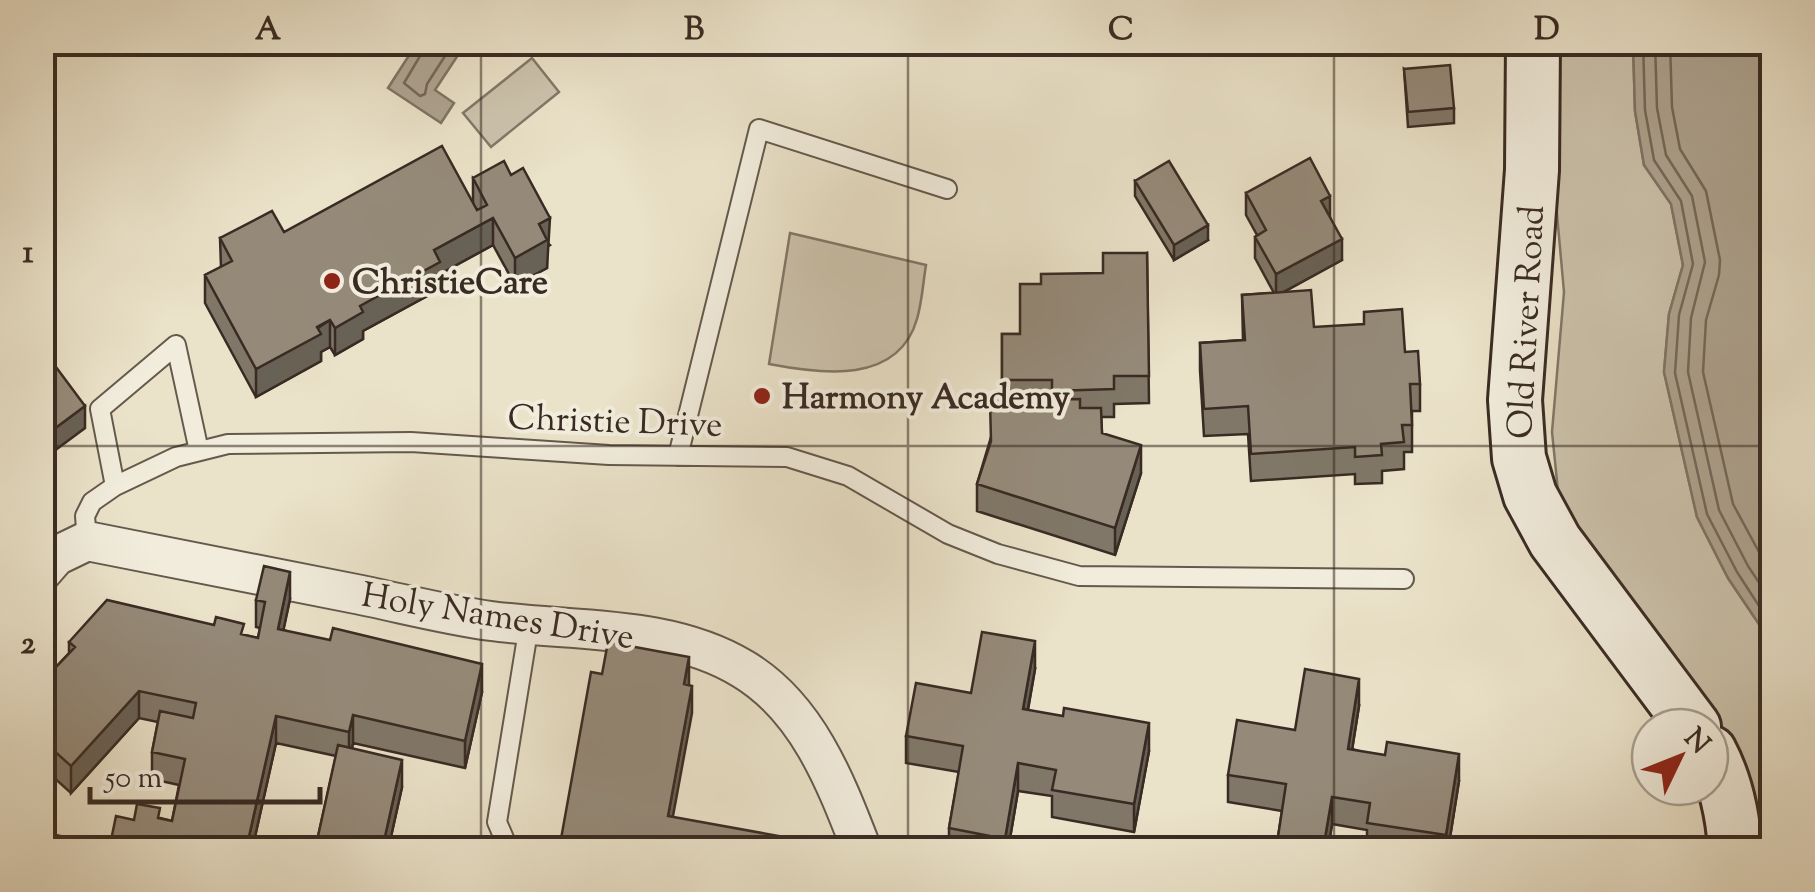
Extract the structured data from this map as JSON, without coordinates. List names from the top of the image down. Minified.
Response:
{"streets":{"street":["Old River Road","Holy Names Drive"],"lane":["Christie Drive"]},"crossings":[["Christie Drive","Holy Names Drive"]],"places":["ChristieCare","Harmony Academy"],"scale_bar":"50 m","north":"top right","grid":{"columns":["A","B","C","D"],"rows":["1","2"]}}
